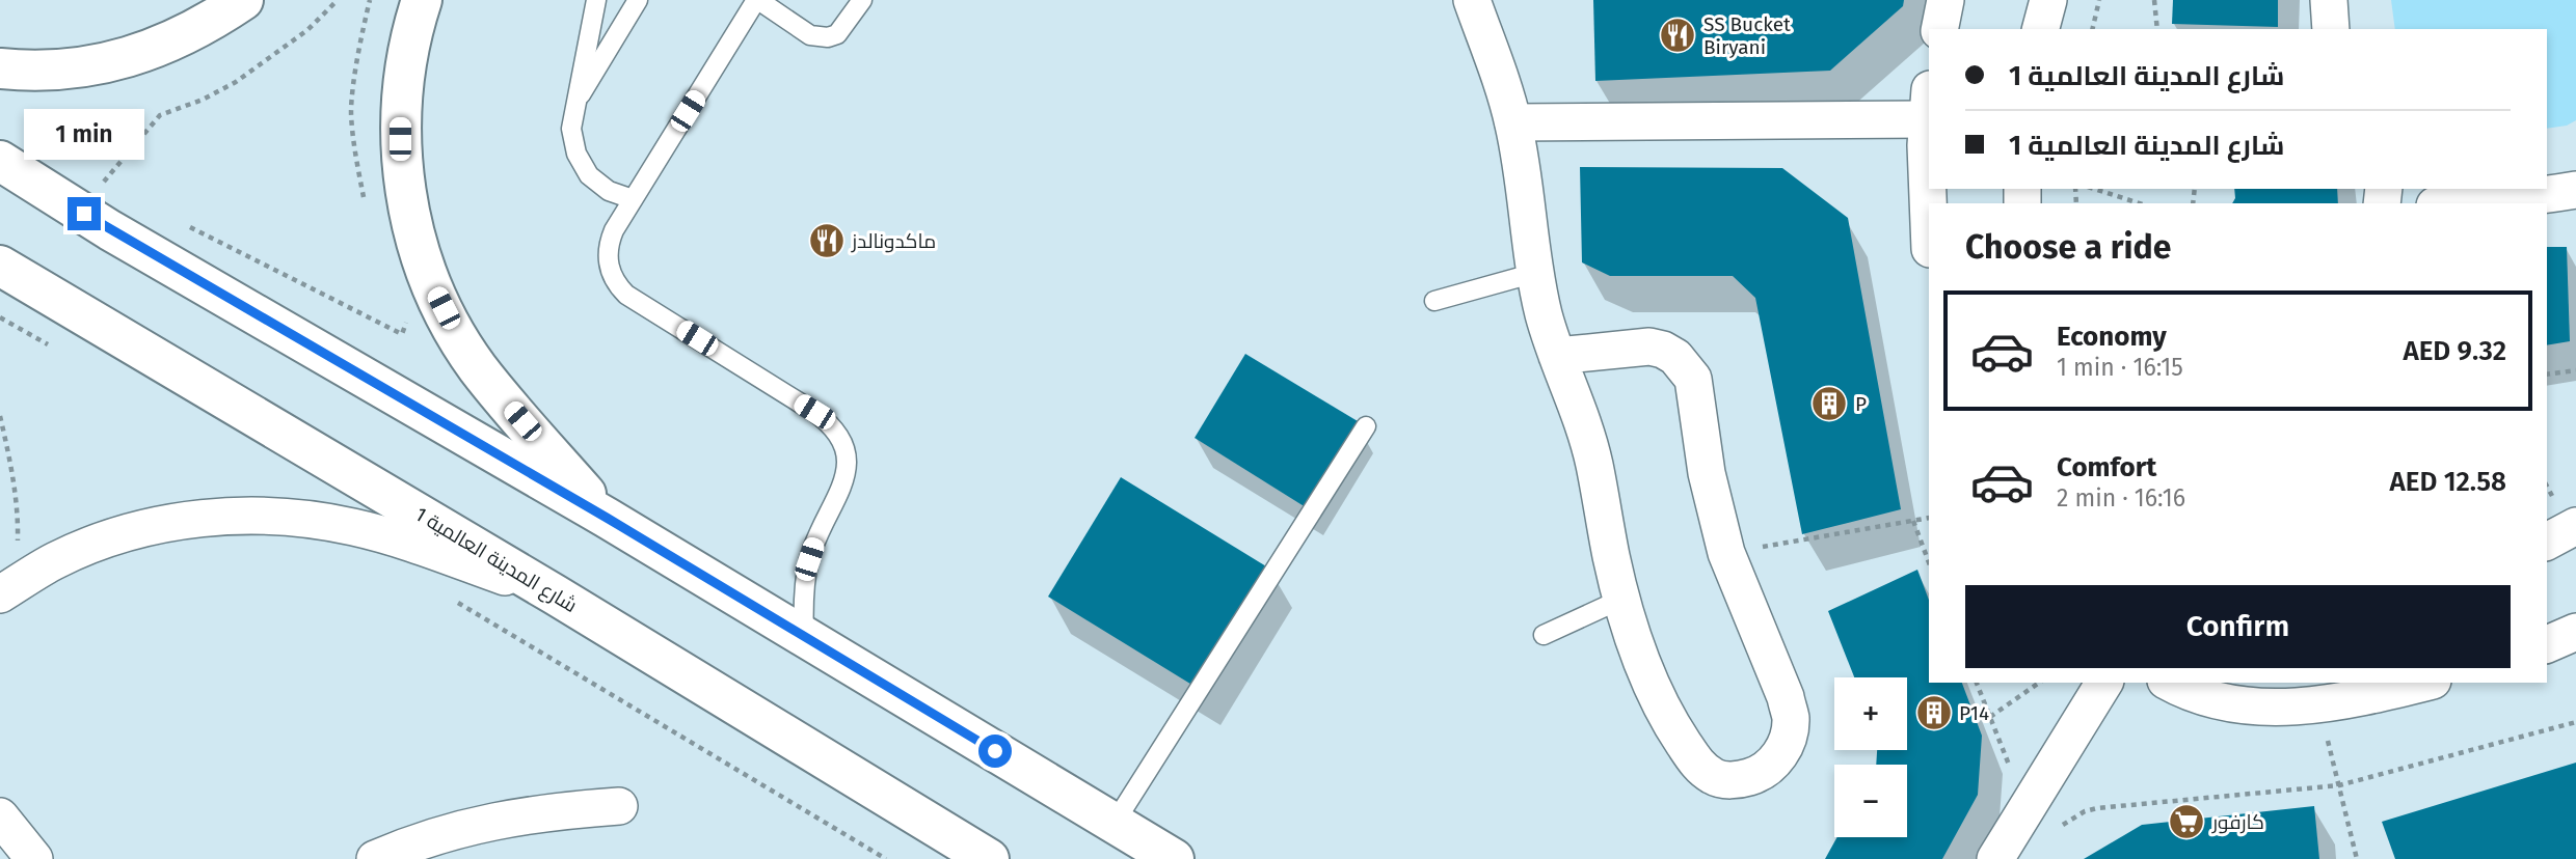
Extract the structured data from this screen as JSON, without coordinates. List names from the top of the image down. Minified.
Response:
{"streets":{"street":["شارع المدينة العالمية 1"]},"places":{"restaurant":["SS Bucket Biryani","ماكدونالدز"],"building":["P","P14"],"supermarket":["كارفور"]},"page":{"banner":["شارع المدينة العالمية 1","شارع المدينة العالمية 1"],"bubble":"1 min","heading":"Choose a ride","list":[{"name":"Economy","note":"1 min · 16:15","value":"AED 9.32"},{"name":"Comfort","note":"2 min · 16:16","value":"AED 12.58"}],"buttons":"Confirm","map_buttons":["+","−"]}}
